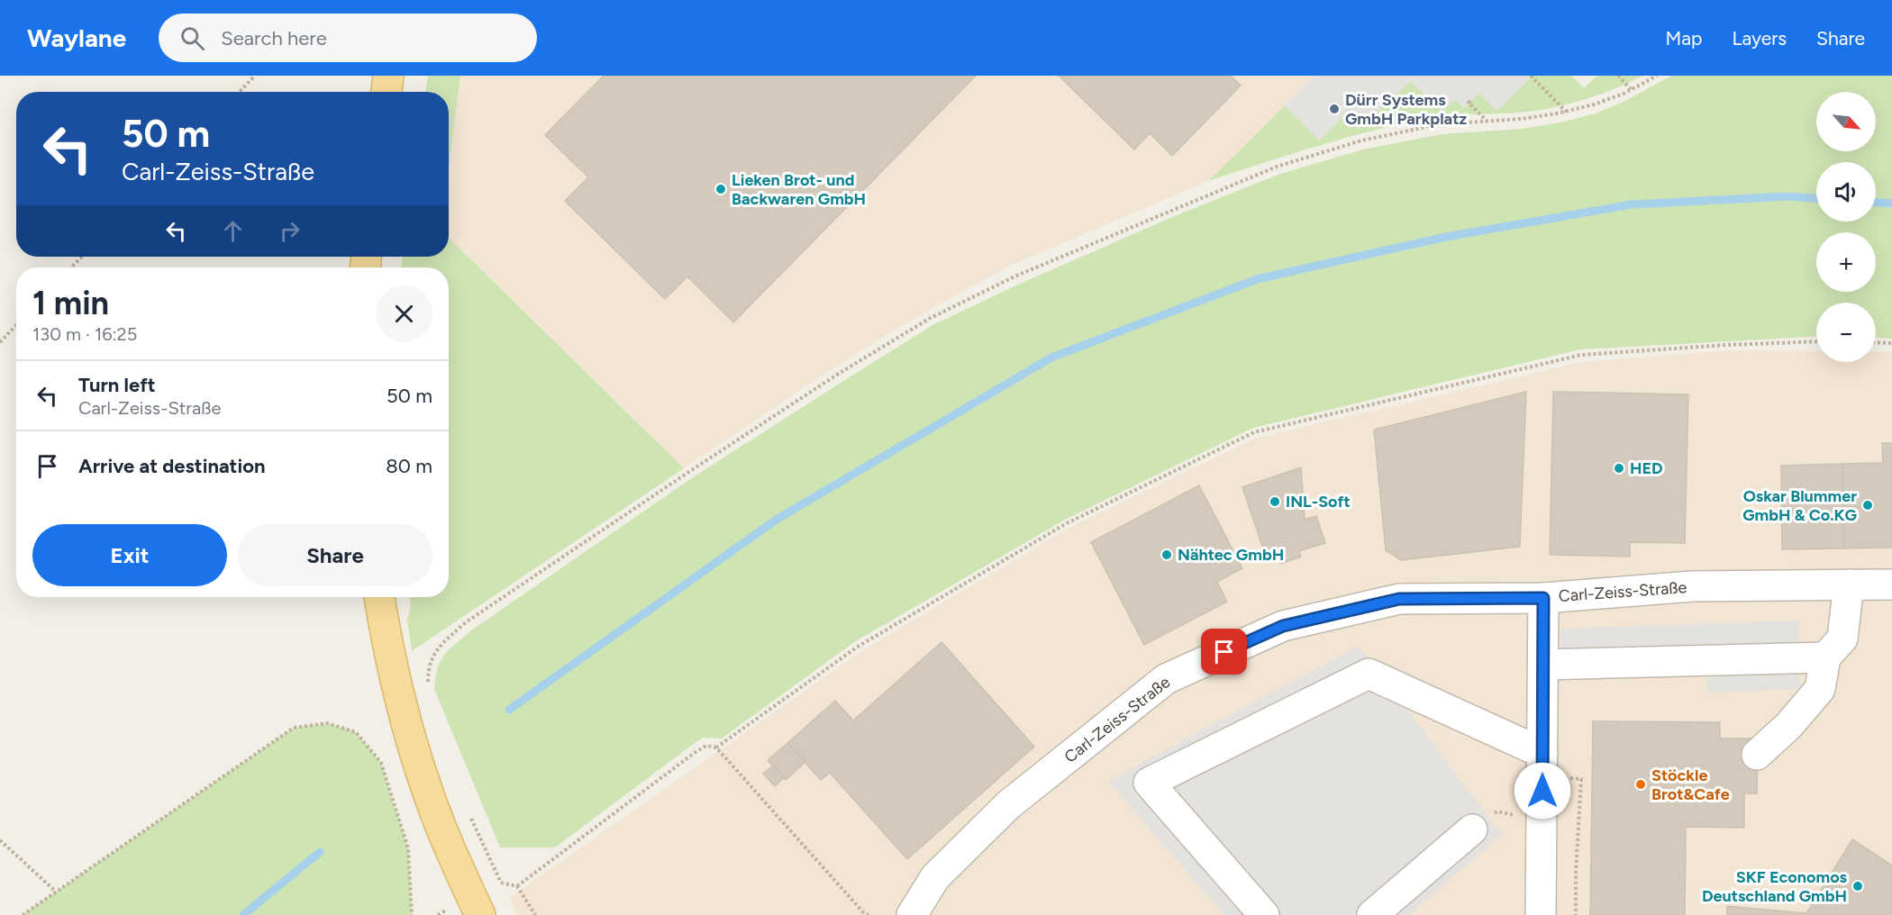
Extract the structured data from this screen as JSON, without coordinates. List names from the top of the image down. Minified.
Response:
{"streets":{"street":["Carl-Zeiss-Straße"]},"places":["Dürr Systems GmbH Parkplatz","Lieken Brot- und Backwaren GmbH","HED","INL-Soft","Oskar Blummer GmbH & Co.KG","Nähtec GmbH","Stöckle Brot&Cafe","SKF Economos Deutschland GmbH"],"north":"bottom right","page":{"header":"Waylane","search":"Search here","nav":["Map","Layers","Share"],"map_buttons":["+","−"],"turn":["50 m","Carl-Zeiss-Straße"],"heading":["1 min","130 m · 16:25"],"list":[{"name":"Turn left","note":"Carl-Zeiss-Straße","value":"50 m"},{"name":"Arrive at destination","value":"80 m"}],"buttons":["Exit","Share"]}}
